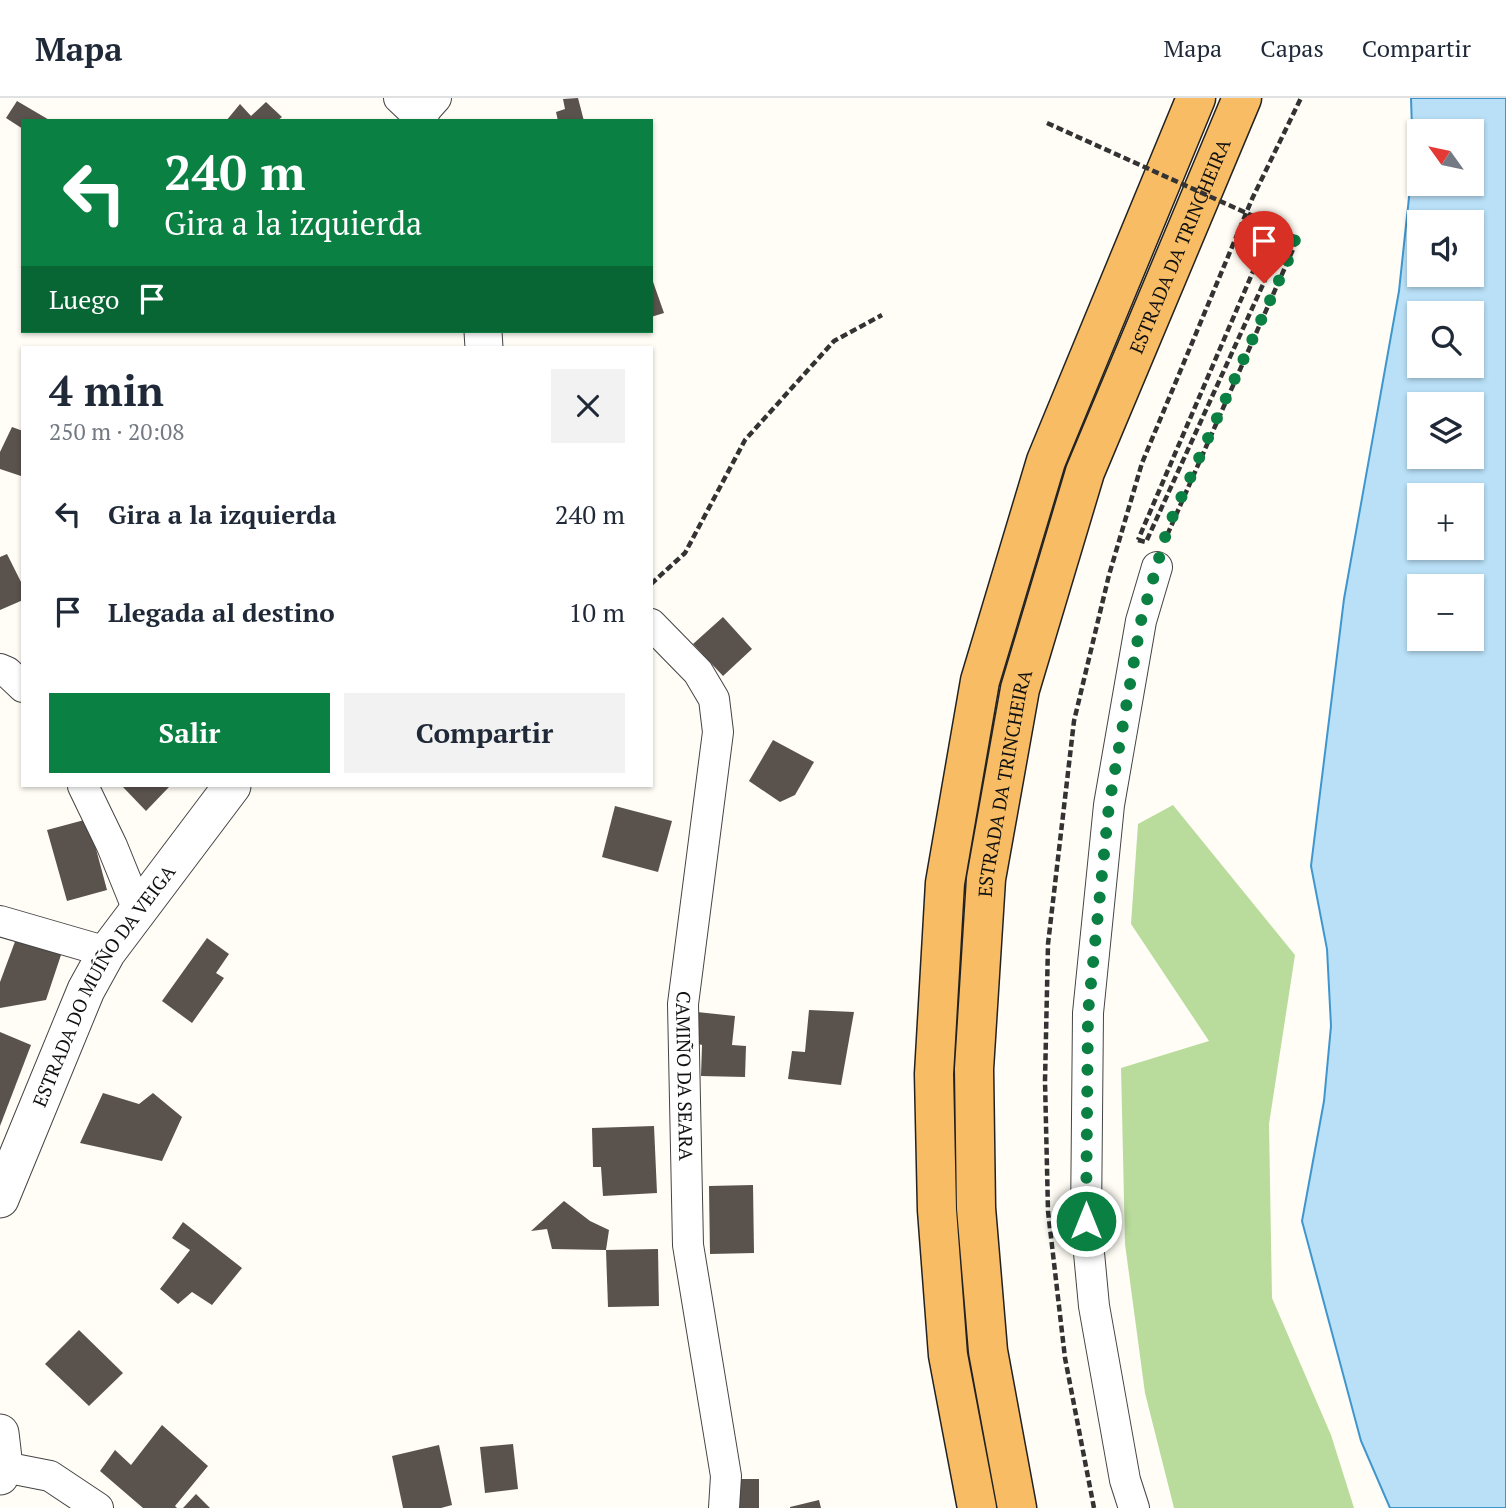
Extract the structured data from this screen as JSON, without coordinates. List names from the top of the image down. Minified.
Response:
{"streets":{"highway":["ESTRADA DA TRINCHEIRA"],"street":["ESTRADA DO MUÍÑO DA VEIGA","CAMIÑO DA SEARA"]},"north":"top left","page":{"header":"Mapa","nav":["Mapa","Capas","Compartir"],"map_buttons":["+","−"],"turn":["240 m","Gira a la izquierda"],"then":"Luego","heading":["4 min","250 m · 20:08"],"list":[{"name":"Gira a la izquierda","value":"240 m"},{"name":"Llegada al destino","value":"10 m"}],"buttons":["Salir","Compartir"]}}
